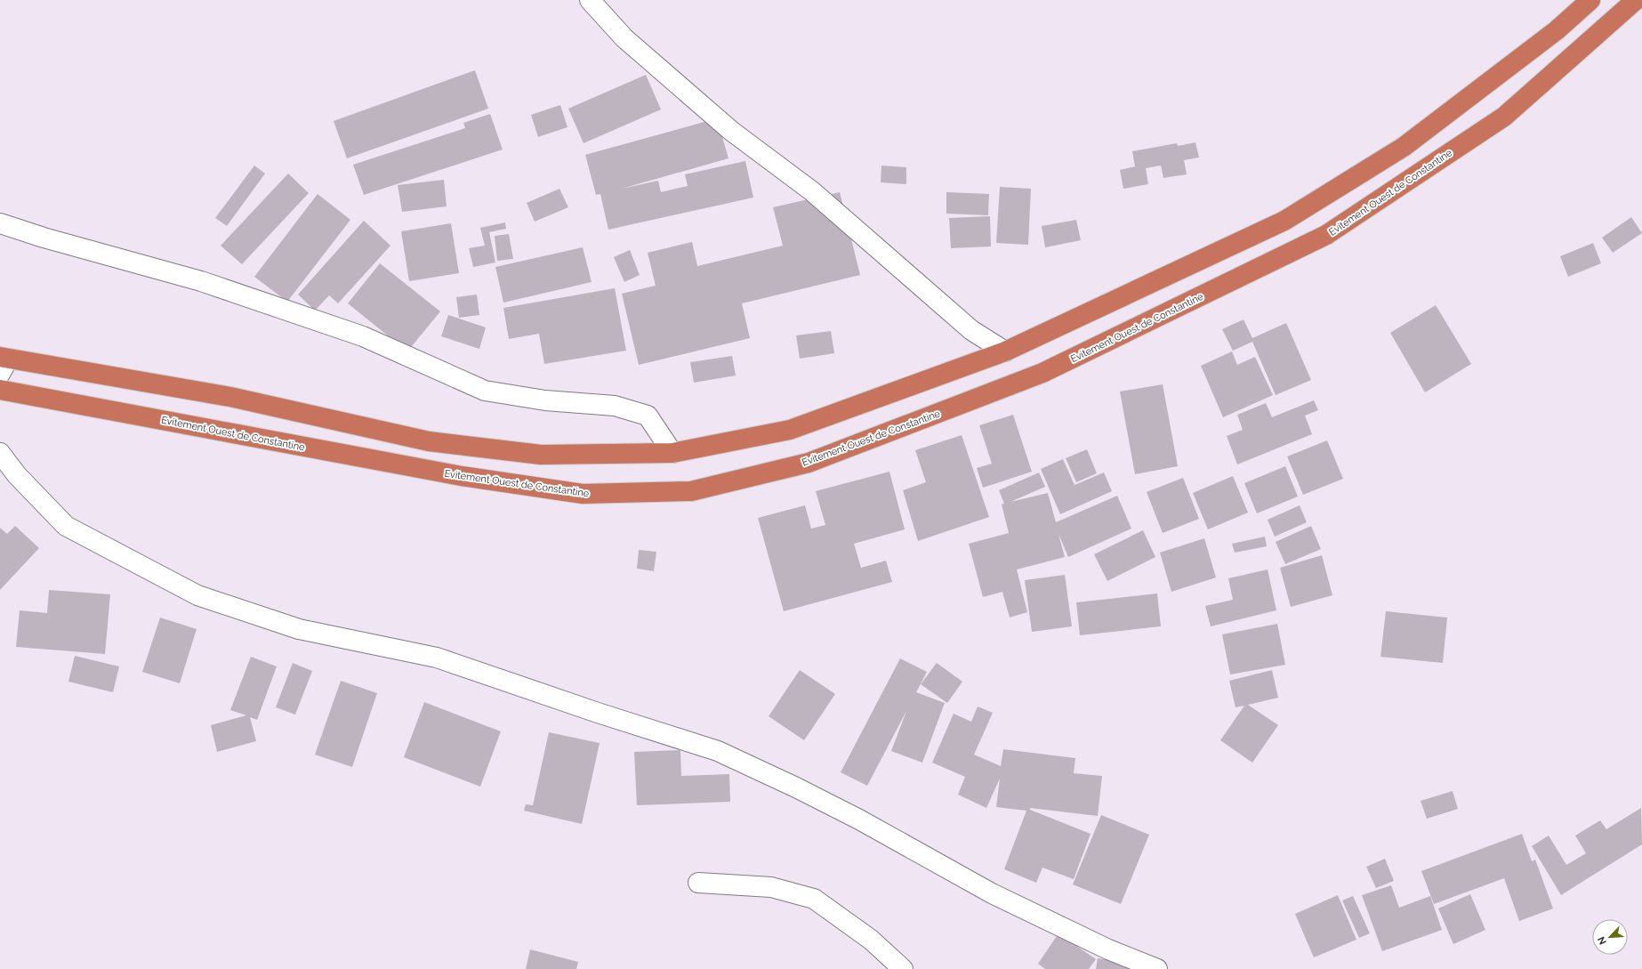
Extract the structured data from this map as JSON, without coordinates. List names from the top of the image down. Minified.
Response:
{"streets":{"highway":["Evitement Ouest de Constantine"]},"north":"bottom left"}
